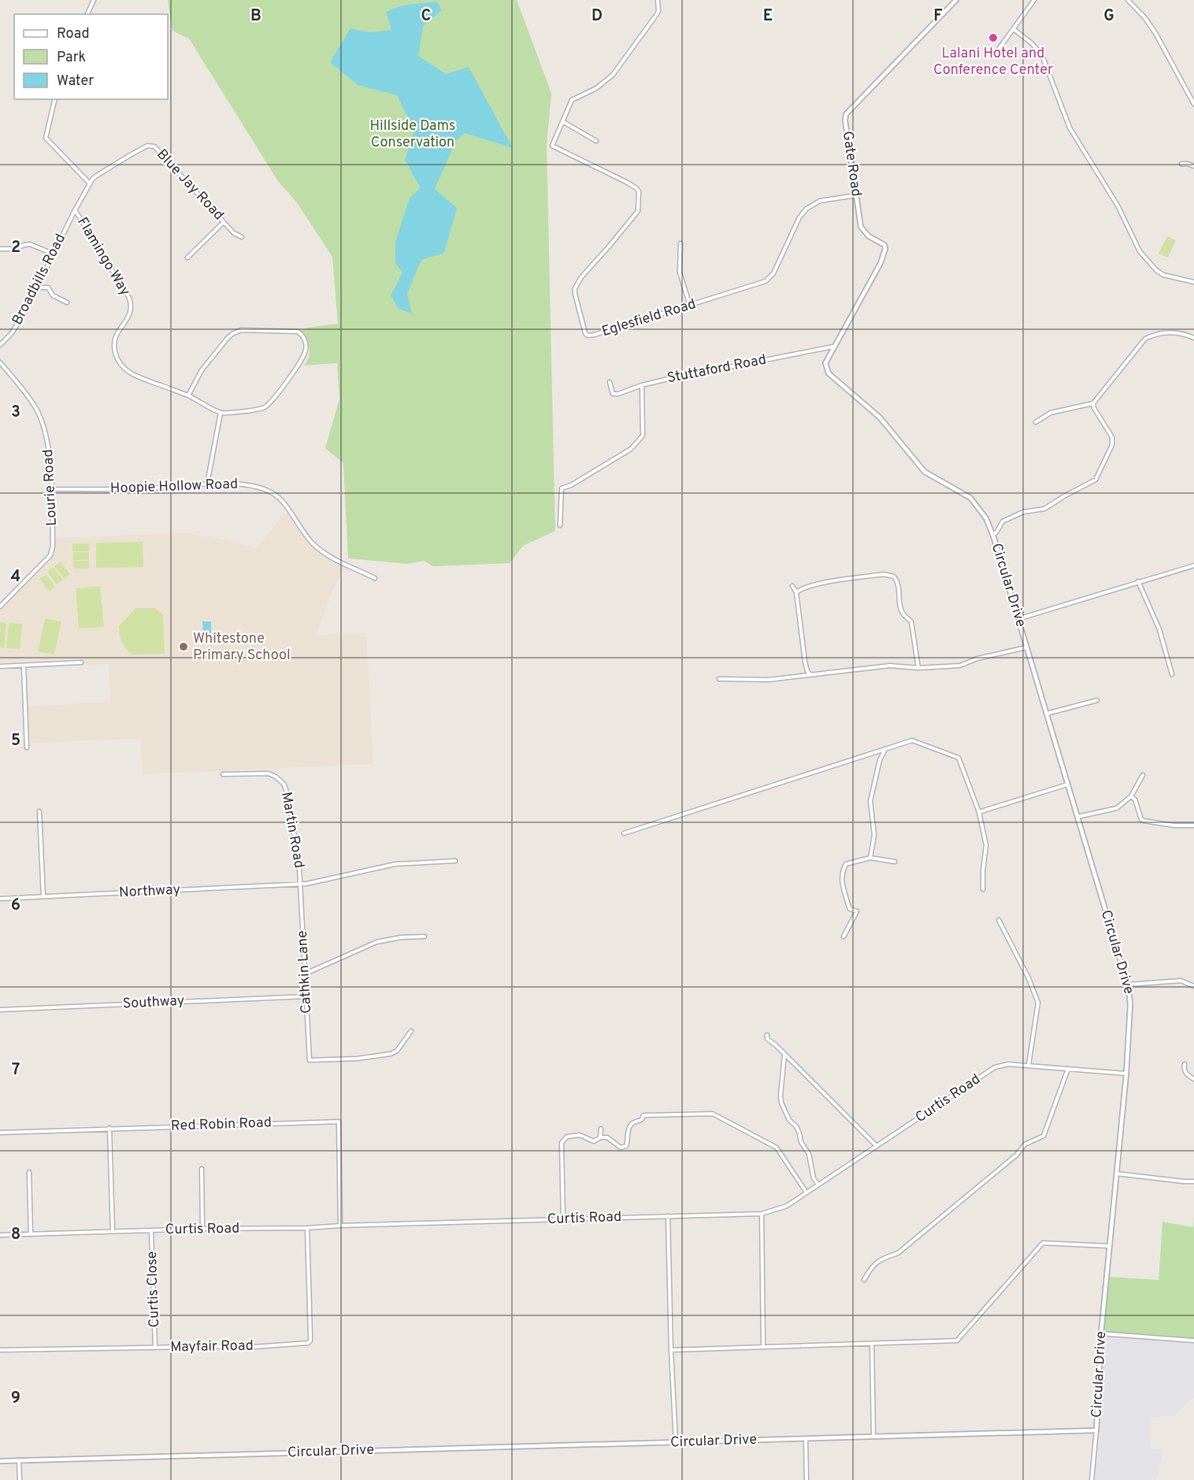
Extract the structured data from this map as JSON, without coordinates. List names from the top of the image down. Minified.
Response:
{"streets":{"street":["Gate Road","Blue Jay Road","Flamingo Way","Broadbills Road","Eglesfield Road","Stuttaford Road","Hoopie Hollow Road","Lourie Road","Circular Drive","Martin Road","Northway","Cathkin Lane","Southway","Curtis Road","Red Robin Road","Curtis Close","Mayfair Road"]},"crossings":[["Gate Road","Eglesfield Road"],["Gate Road","Stuttaford Road"],["Gate Road","Circular Drive"],["Blue Jay Road","Flamingo Way"],["Blue Jay Road","Broadbills Road"],["Flamingo Way","Broadbills Road"],["Stuttaford Road","Circular Drive"],["Hoopie Hollow Road","Lourie Road"],["Circular Drive","Curtis Road"],["Martin Road","Northway"],["Martin Road","Cathkin Lane"],["Northway","Cathkin Lane"],["Cathkin Lane","Southway"],["Curtis Road","Red Robin Road"],["Curtis Road","Curtis Close"],["Curtis Road","Mayfair Road"],["Curtis Close","Mayfair Road"]],"parks":["Hillside Dams Conservation"],"places":["Lalani Hotel and Conference Center","Whitestone Primary School"],"legend":["Road","Park","Water"],"grid":{"columns":["B","C","D","E","F","G"],"rows":["2","3","4","5","6","7","8","9"]}}
